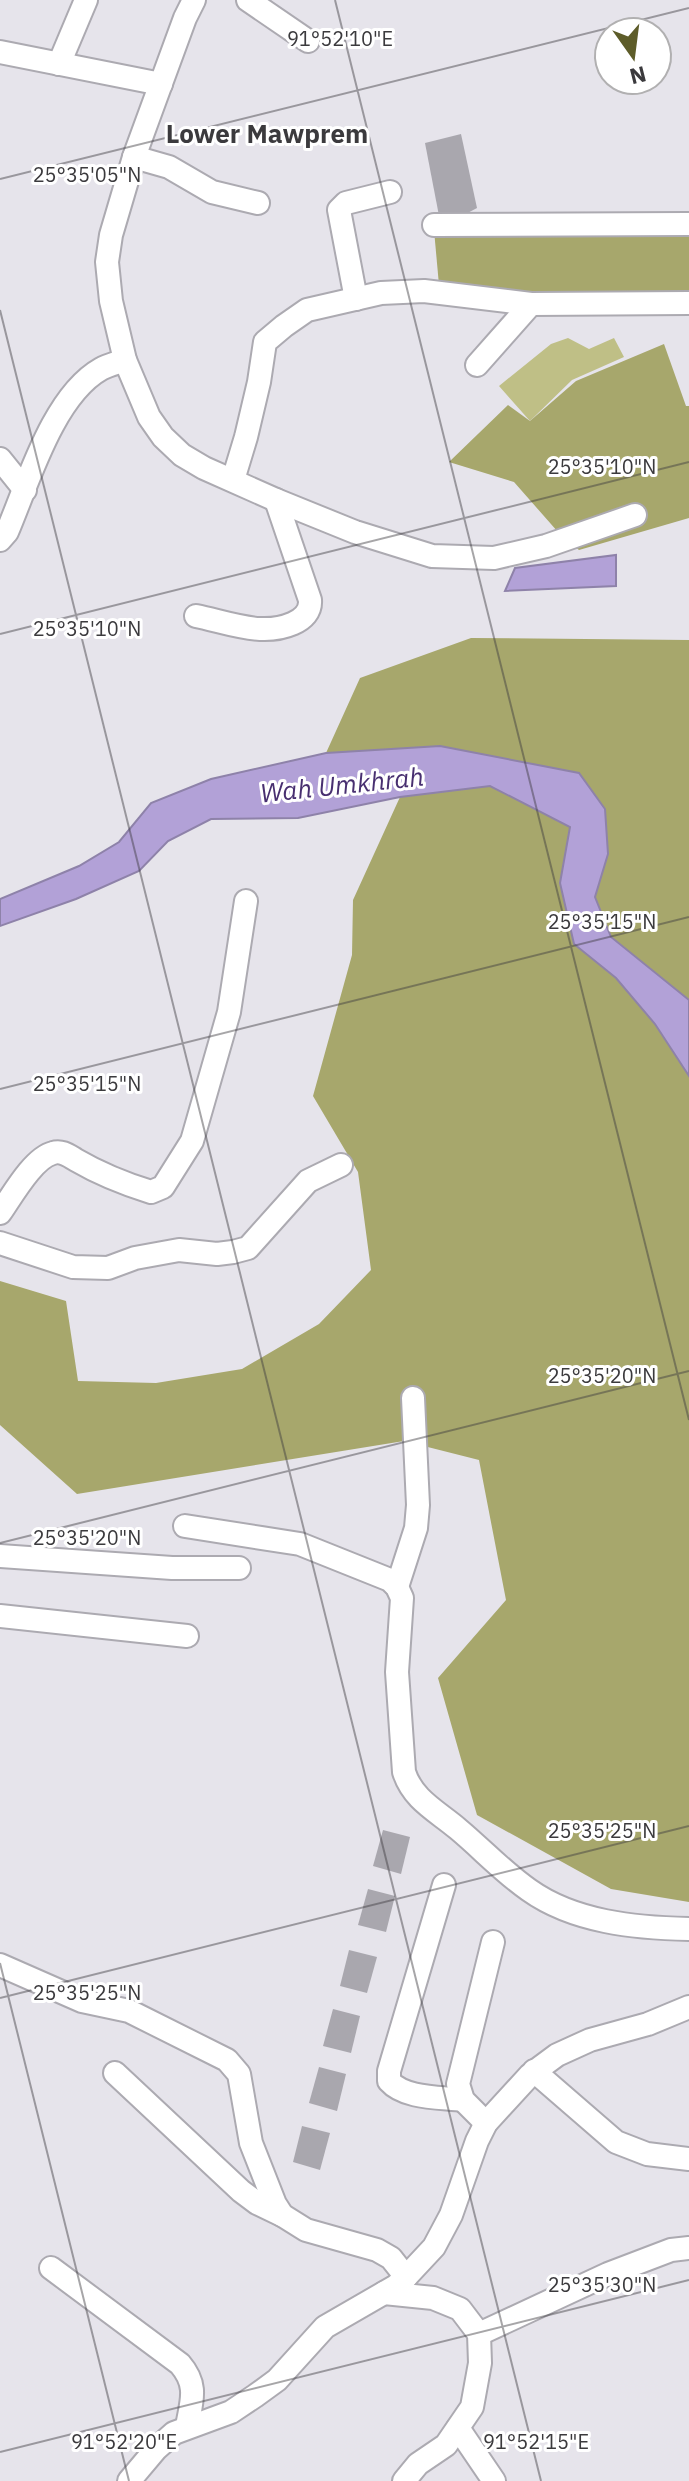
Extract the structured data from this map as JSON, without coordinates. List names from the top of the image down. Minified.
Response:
{"districts":["Lower Mawprem"],"water":["Wah Umkhrah"],"north":"bottom","coordinates":["91°52'10\"E","25°35'05\"N","25°35'10\"N","25°35'15\"N","25°35'20\"N","25°35'25\"N","25°35'30\"N","91°52'20\"E","91°52'15\"E"]}
